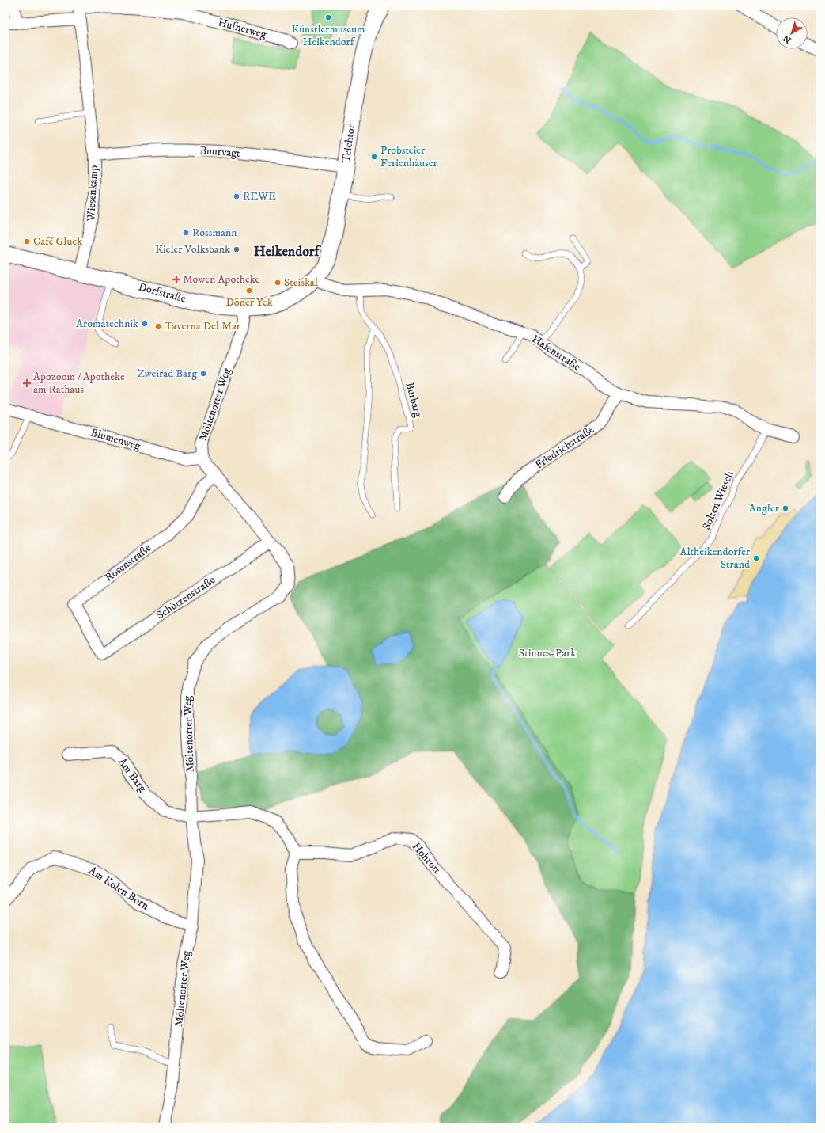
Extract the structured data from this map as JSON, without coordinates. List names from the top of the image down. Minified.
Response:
{"streets":{"street":["Hufnerweg","Teichtor","Buurvagt","Wiesenkamp","Dorfstraße","Hafenstraße","Möltenorter Weg","Blumenweg","Friedrichstraße","Rosenstraße","Schützenstraße","Am Barg","Hohrott","Am Kolen Born"],"lane":["Burbarg","Solten Wiesch"]},"crossings":[["Hufnerweg","Wiesenkamp"],["Teichtor","Buurvagt"],["Teichtor","Dorfstraße"],["Teichtor","Hafenstraße"],["Buurvagt","Wiesenkamp"],["Wiesenkamp","Dorfstraße"],["Dorfstraße","Hafenstraße"],["Dorfstraße","Möltenorter Weg"],["Hafenstraße","Burbarg"],["Hafenstraße","Friedrichstraße"],["Hafenstraße","Solten Wiesch"],["Möltenorter Weg","Blumenweg"],["Möltenorter Weg","Rosenstraße"],["Möltenorter Weg","Schützenstraße"],["Möltenorter Weg","Am Barg"],["Möltenorter Weg","Am Kolen Born"],["Rosenstraße","Schützenstraße"]],"districts":["Heikendorf"],"parks":["Stinnes-Park"],"places":{"other":["Künstlermuseum Heikendorf","Probsteier Ferienhäuser","REWE","Rossmann","Café Glück","Kieler Volksbank","Steiskal","Döner Yek","Aromatechnik","Taverna Del Mar","Zweirad Barg","Angler","Altheikendorfer Strand"],"health":["Möwen Apotheke","Apozoom / Apotheke am Rathaus"]},"north":"bottom left"}
